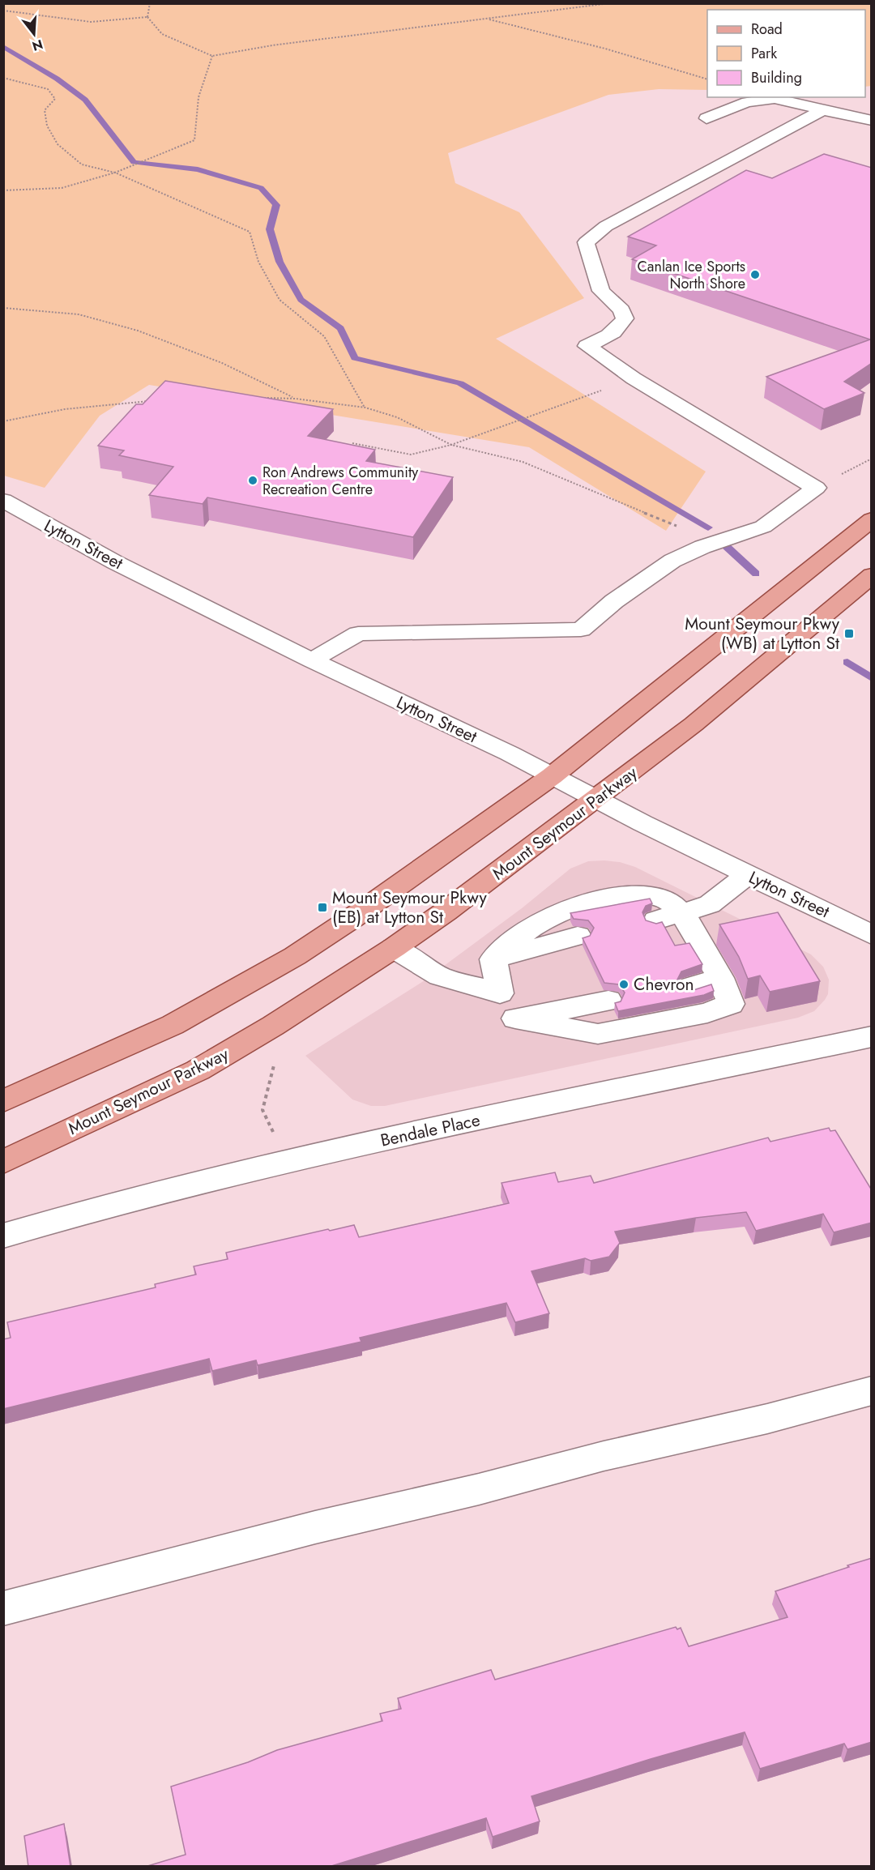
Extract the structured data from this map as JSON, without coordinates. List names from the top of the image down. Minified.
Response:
{"streets":{"main road":["Mount Seymour Parkway"],"street":["Lytton Street","Bendale Place"]},"crossings":[["Lytton Street","Mount Seymour Parkway"]],"places":{"other":["Canlan Ice Sports North Shore","Ron Andrews Community Recreation Centre","Chevron"],"transit":["Mount Seymour Pkwy (WB) at Lytton St","Mount Seymour Pkwy (EB) at Lytton St"]},"legend":["Road","Park","Building"],"north":"bottom"}
